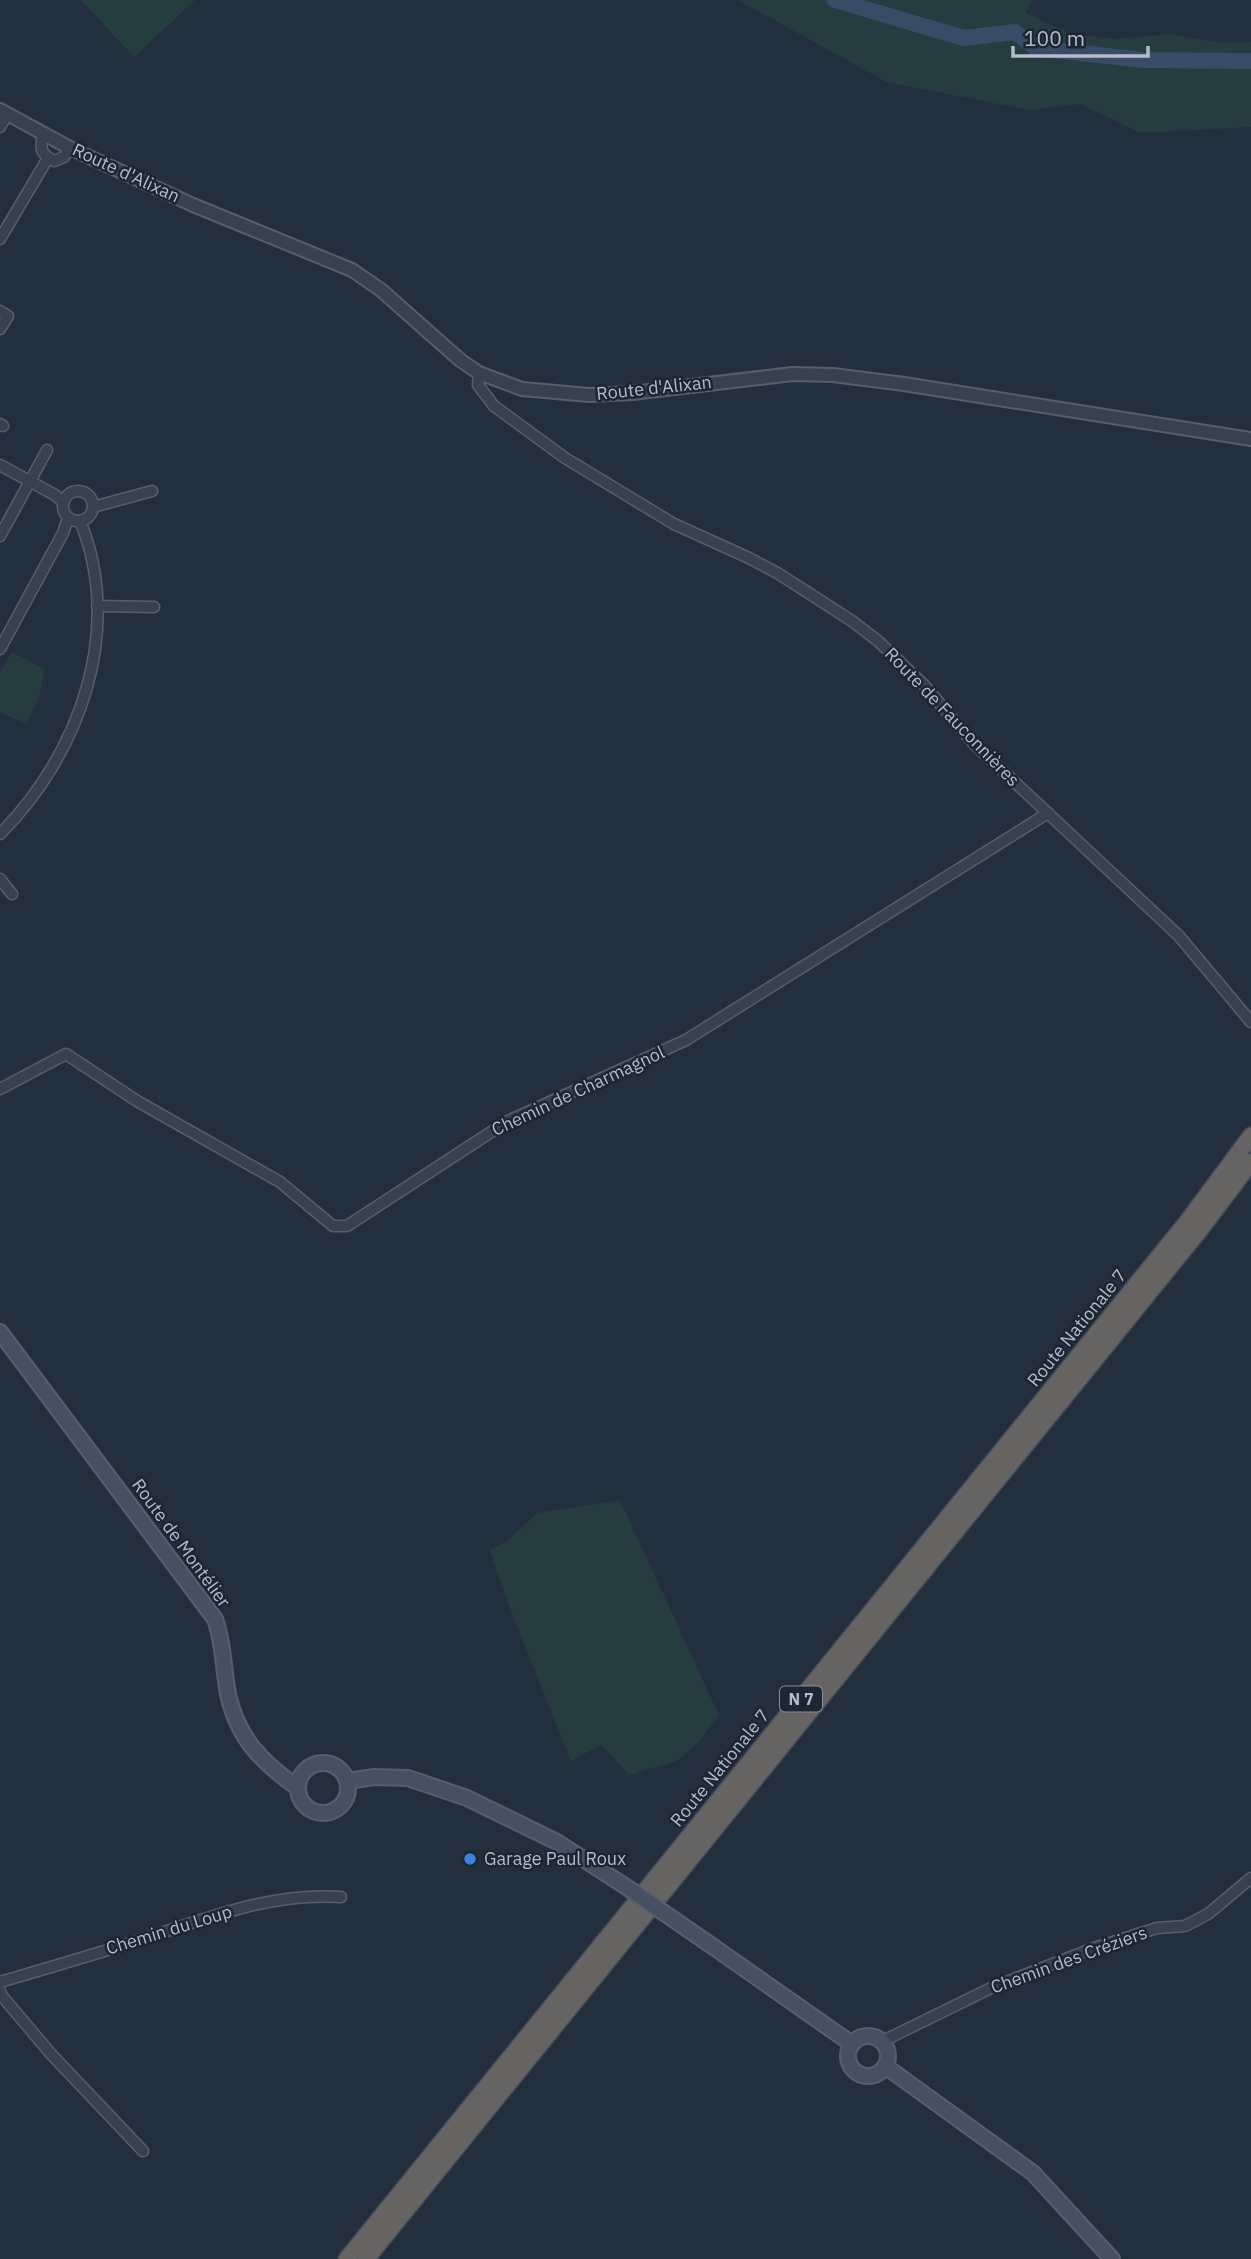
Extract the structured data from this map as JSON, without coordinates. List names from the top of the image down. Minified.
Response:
{"streets":{"highway":["Route Nationale 7","N 7"],"main road":["Route de Montélier"],"street":["Route d'Alixan","Route de Fauconnières","Chemin de Charmagnol","Chemin du Loup","Chemin des Créziers"]},"crossings":[["Route d'Alixan","Route de Fauconnières"],["Route de Fauconnières","Chemin de Charmagnol"]],"places":["Garage Paul Roux"],"scale_bar":"100 m"}
